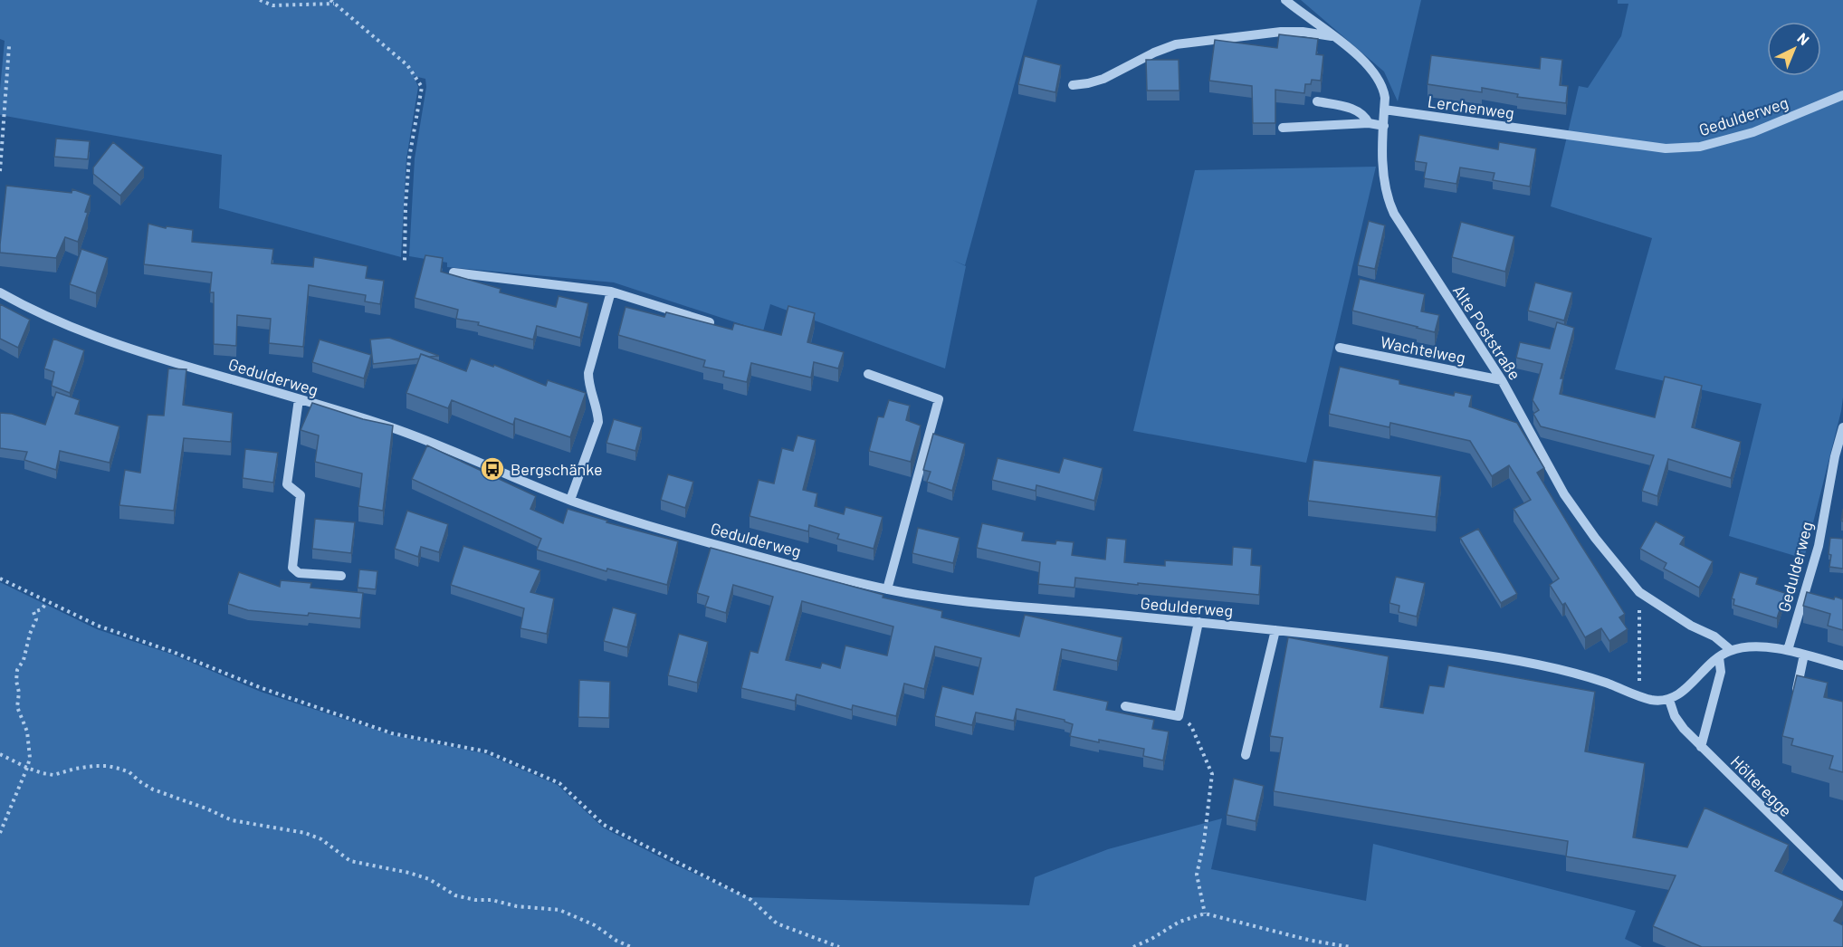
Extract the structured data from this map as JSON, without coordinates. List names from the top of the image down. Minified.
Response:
{"streets":{"street":["Lerchenweg","Gedulderweg","Alte Poststraße","Wachtelweg","Hölteregge"]},"crossings":[["Lerchenweg","Gedulderweg"],["Lerchenweg","Alte Poststraße"],["Gedulderweg","Hölteregge"],["Alte Poststraße","Wachtelweg"]],"places":{"bus stop":["Bergschänke"]},"north":"top right"}
